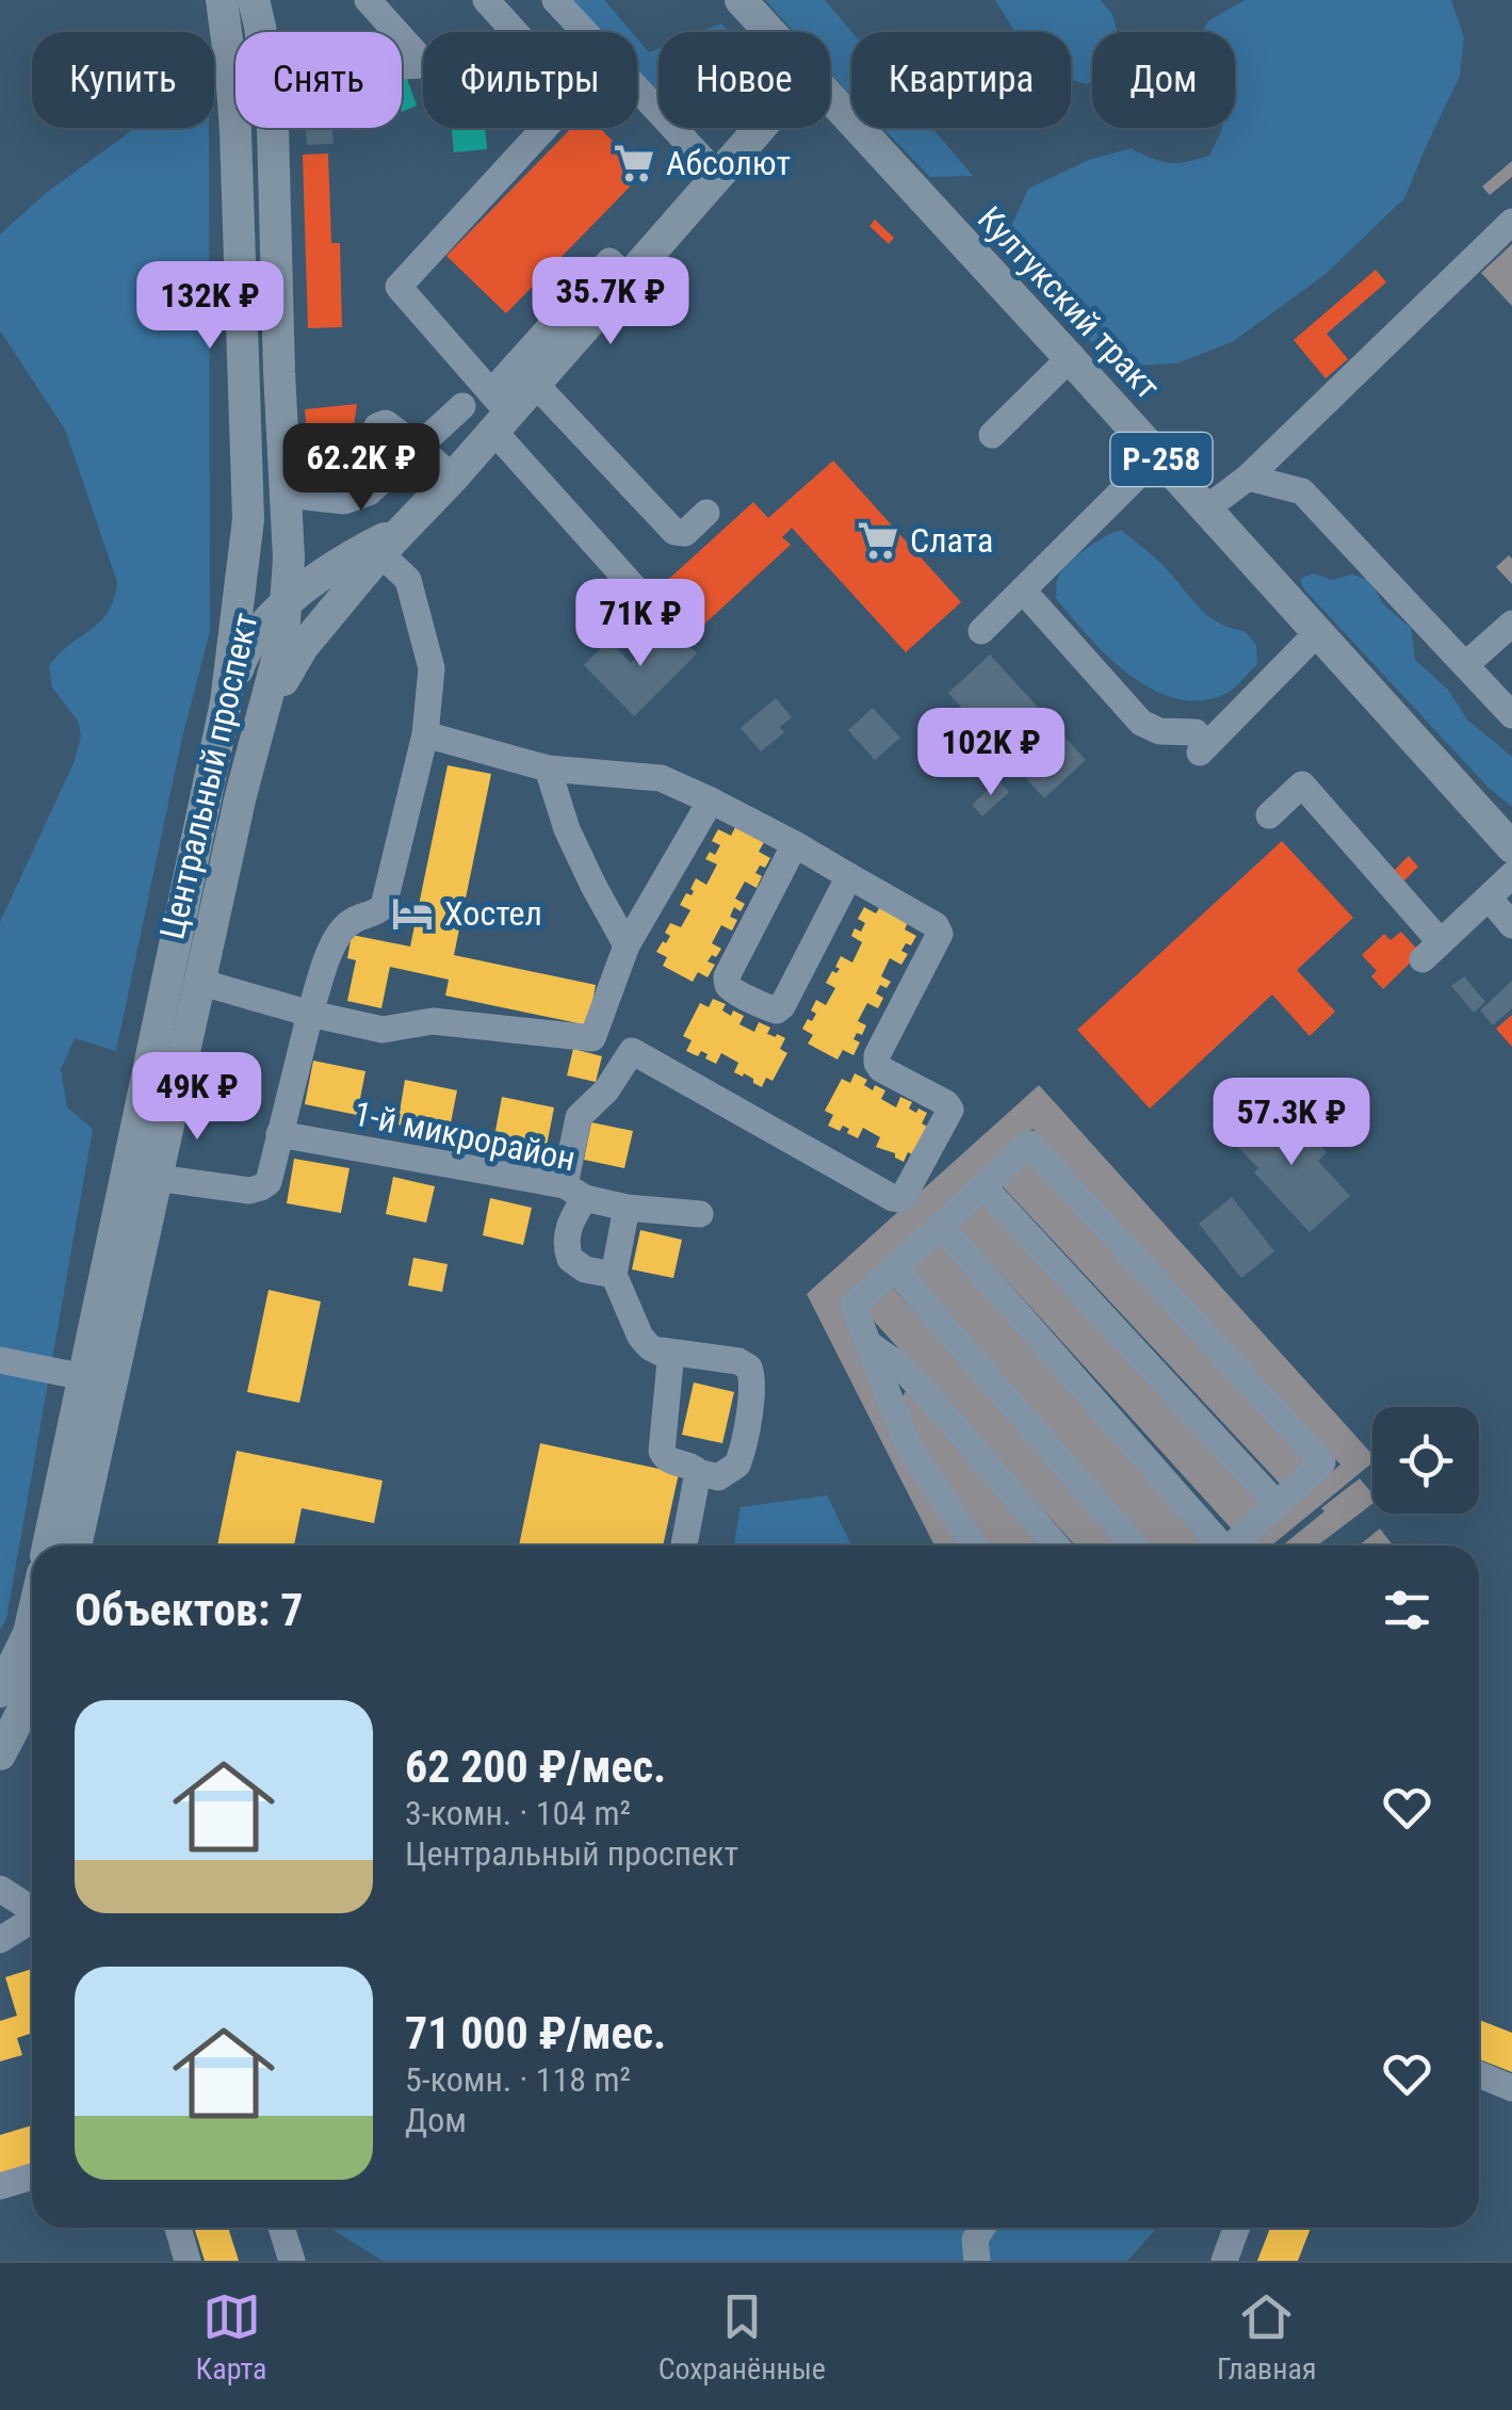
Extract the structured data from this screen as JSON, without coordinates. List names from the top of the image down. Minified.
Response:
{"streets":{"main road":["Култукский тракт","Р-258","Центральный проспект"],"street":["1-й микрорайон"]},"places":{"supermarket":["Абсолют","Слата"],"hotel":["Хостел"]},"page":{"chip":["Купить","Снять","Фильтры","Новое","Квартира","Дом"],"price":["35.7K ₽","132K ₽","62.2K ₽","71K ₽","102K ₽","49K ₽","57.3K ₽"],"heading":"Объектов: 7","list":[{"name":"62 200 ₽/мес.","note":"3-комн. · 104 m² · Центральный проспект"},{"name":"71 000 ₽/мес.","note":"5-комн. · 118 m² · Дом"}],"tabs":["Карта","Сохранённые","Главная"]}}
